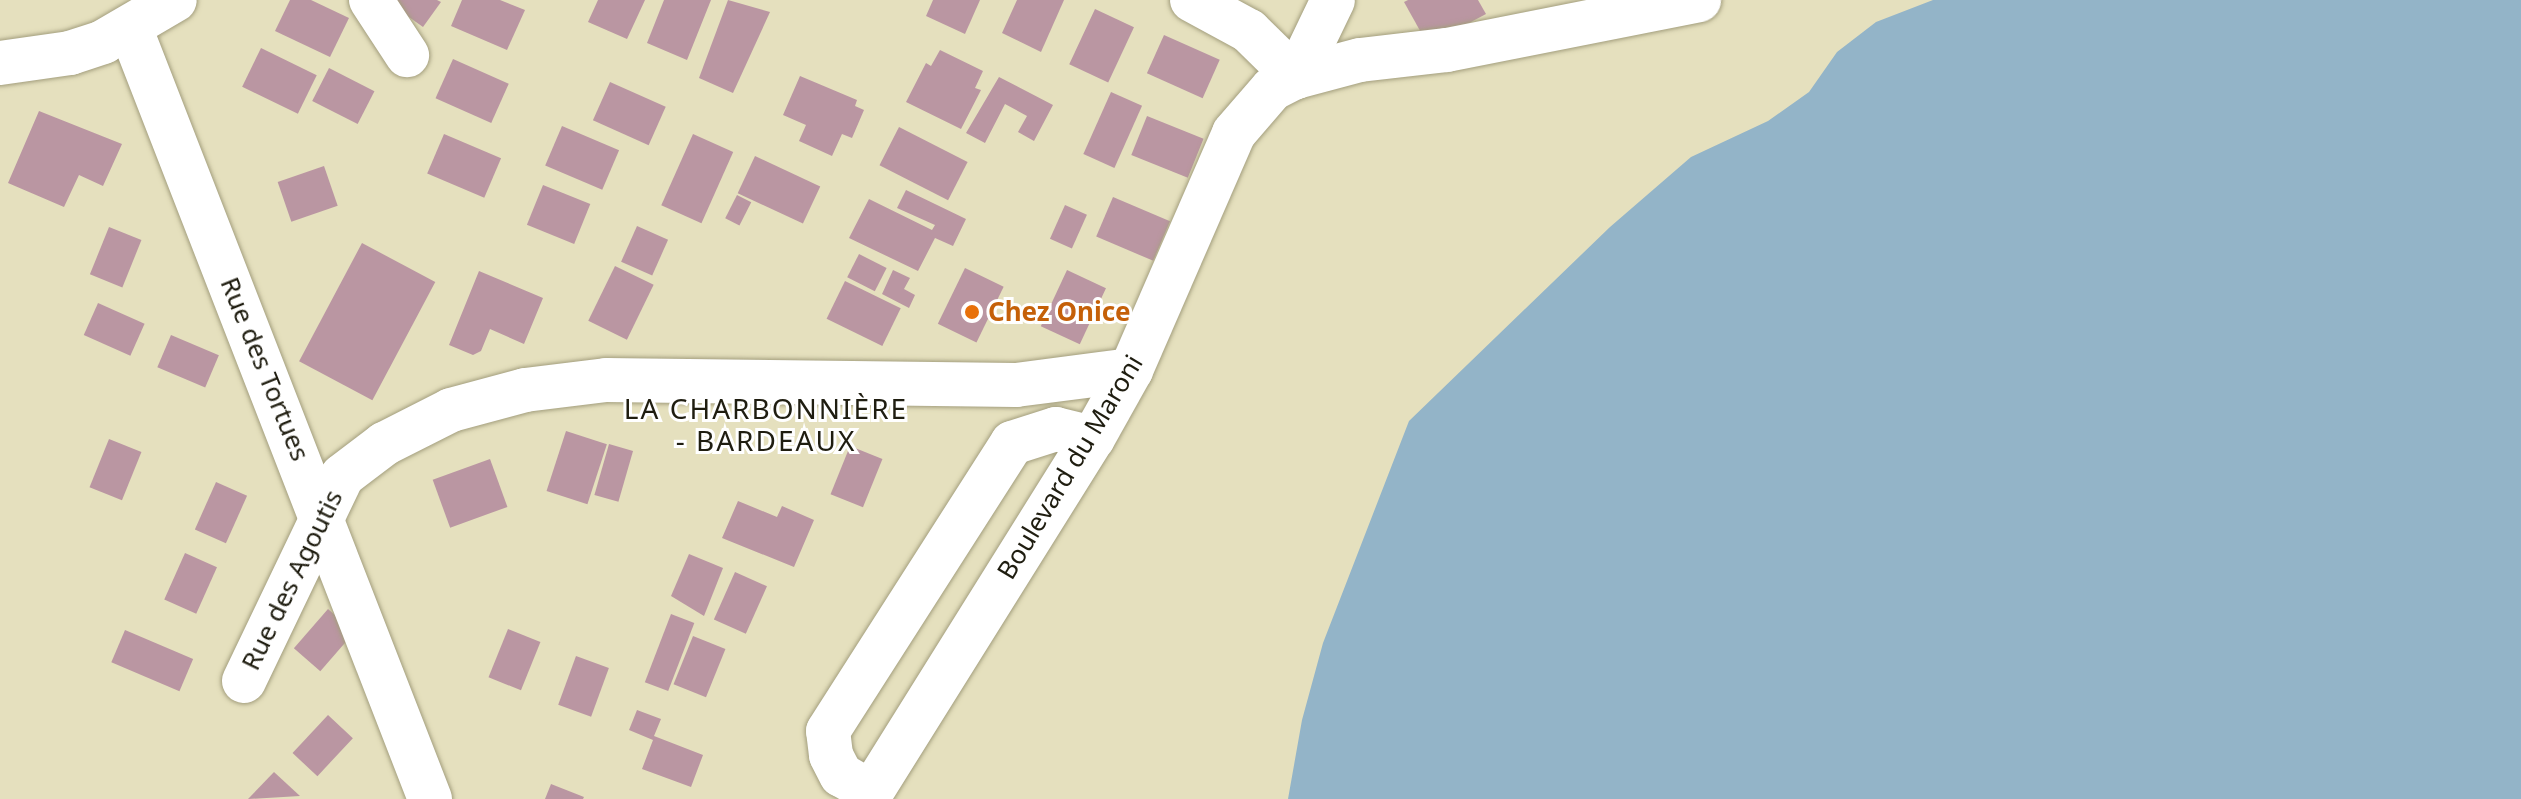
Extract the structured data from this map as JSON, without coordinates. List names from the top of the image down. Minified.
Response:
{"streets":{"street":["Rue des Tortues","Boulevard du Maroni","Rue des Agoutis"]},"crossings":[["Rue des Tortues","Rue des Agoutis"],["Boulevard du Maroni","Rue des Agoutis"]],"districts":["LA CHARBONNIÈRE - BARDEAUX"],"places":["Chez Onice"]}
